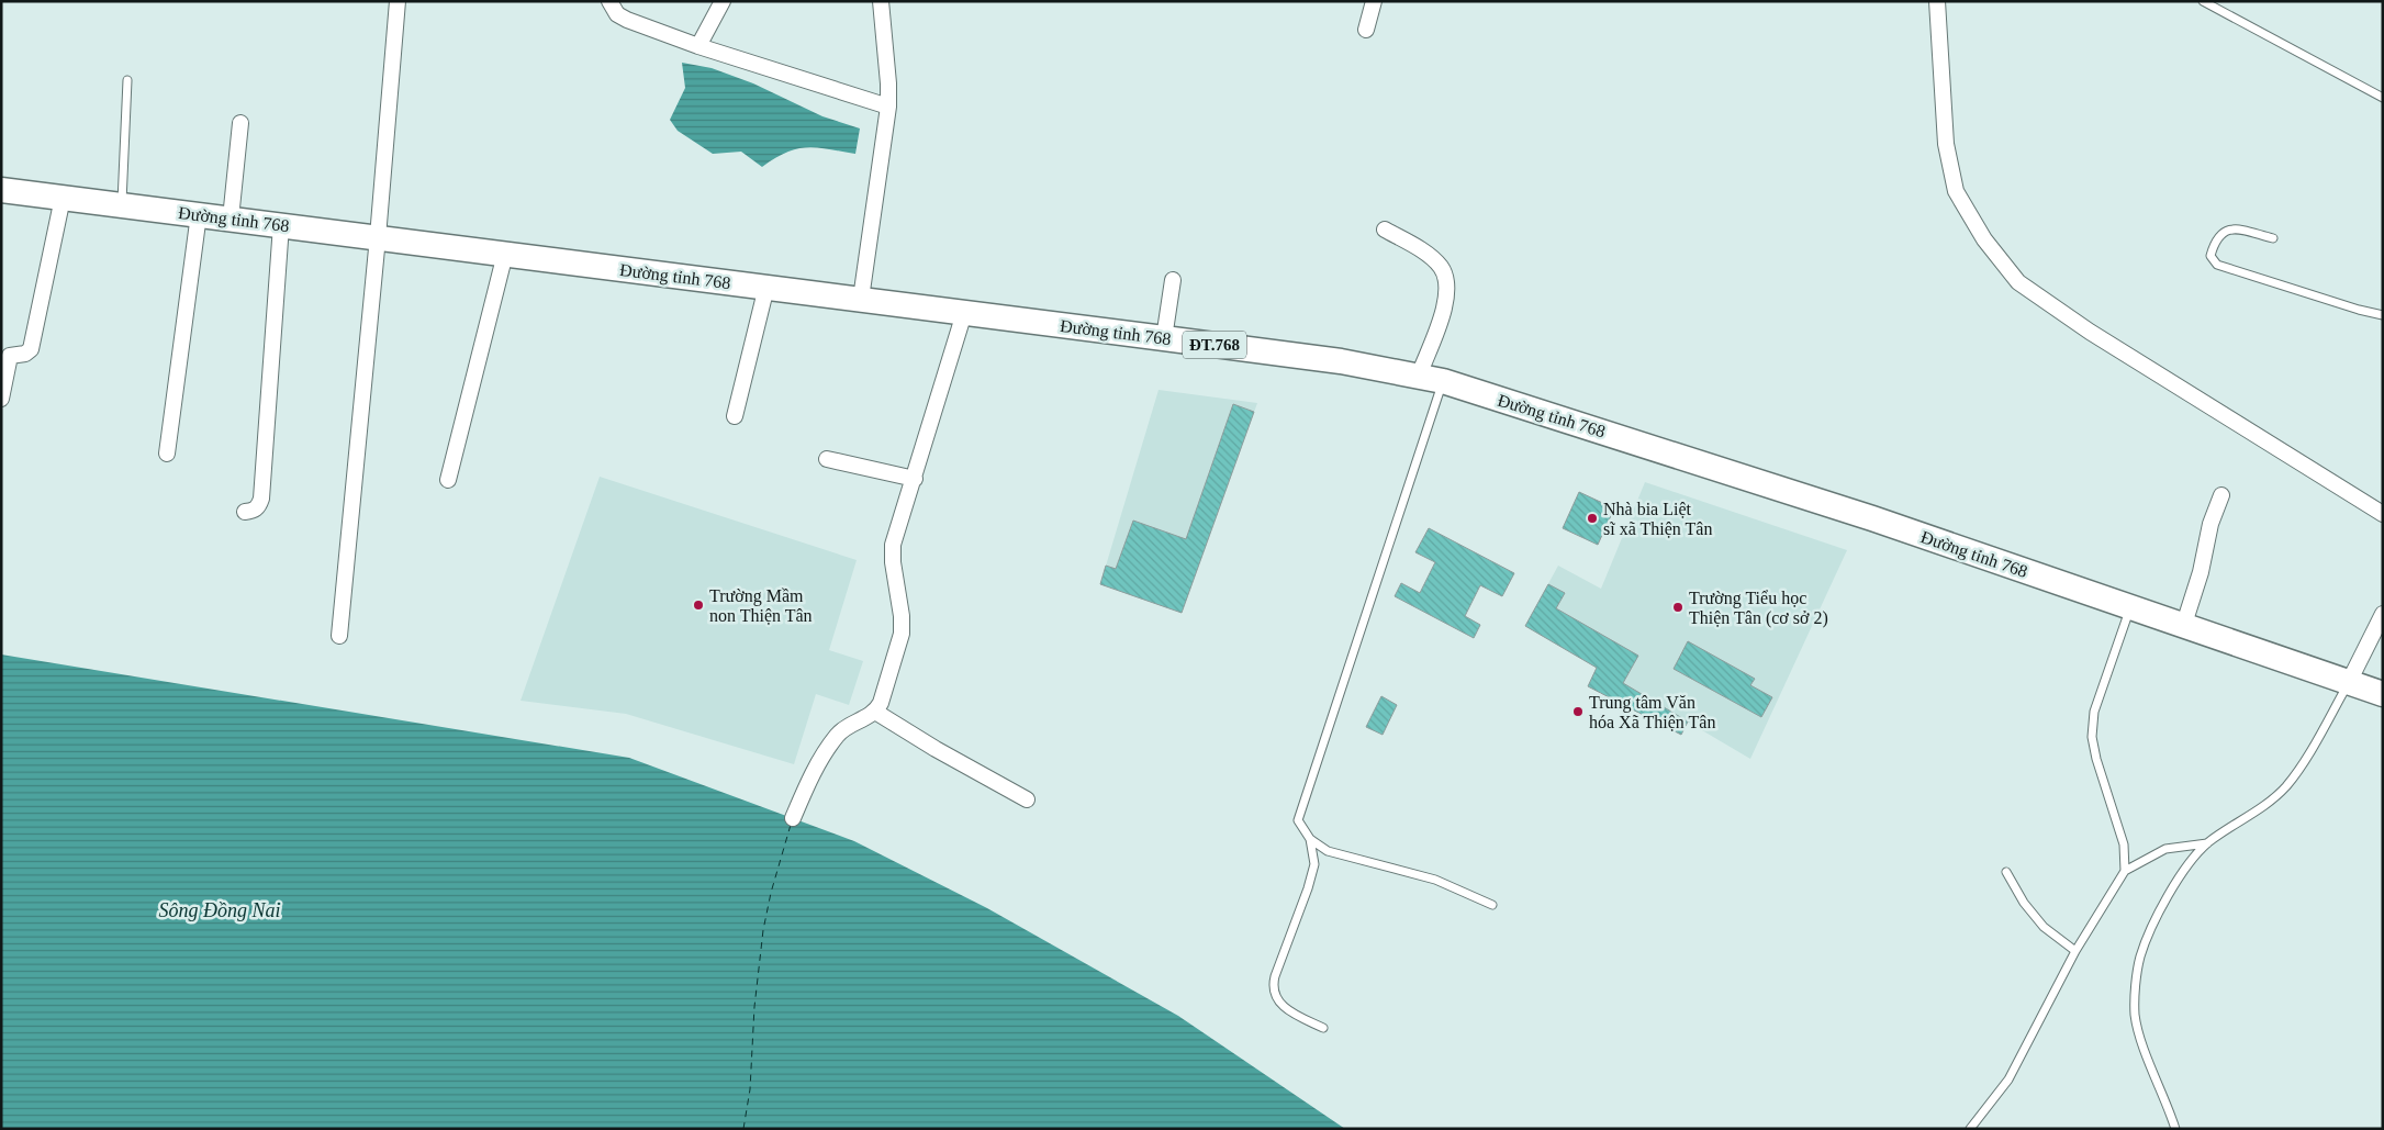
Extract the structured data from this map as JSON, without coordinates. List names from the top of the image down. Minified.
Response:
{"streets":{"main road":["Đường tỉnh 768","ĐT.768"]},"water":["Sông Đồng Nai"],"places":["Nhà bia Liệt sĩ xã Thiện Tân","Trường Mầm non Thiện Tân","Trường Tiểu học Thiện Tân (cơ sở 2)","Trung tâm Văn hóa Xã Thiện Tân"]}
